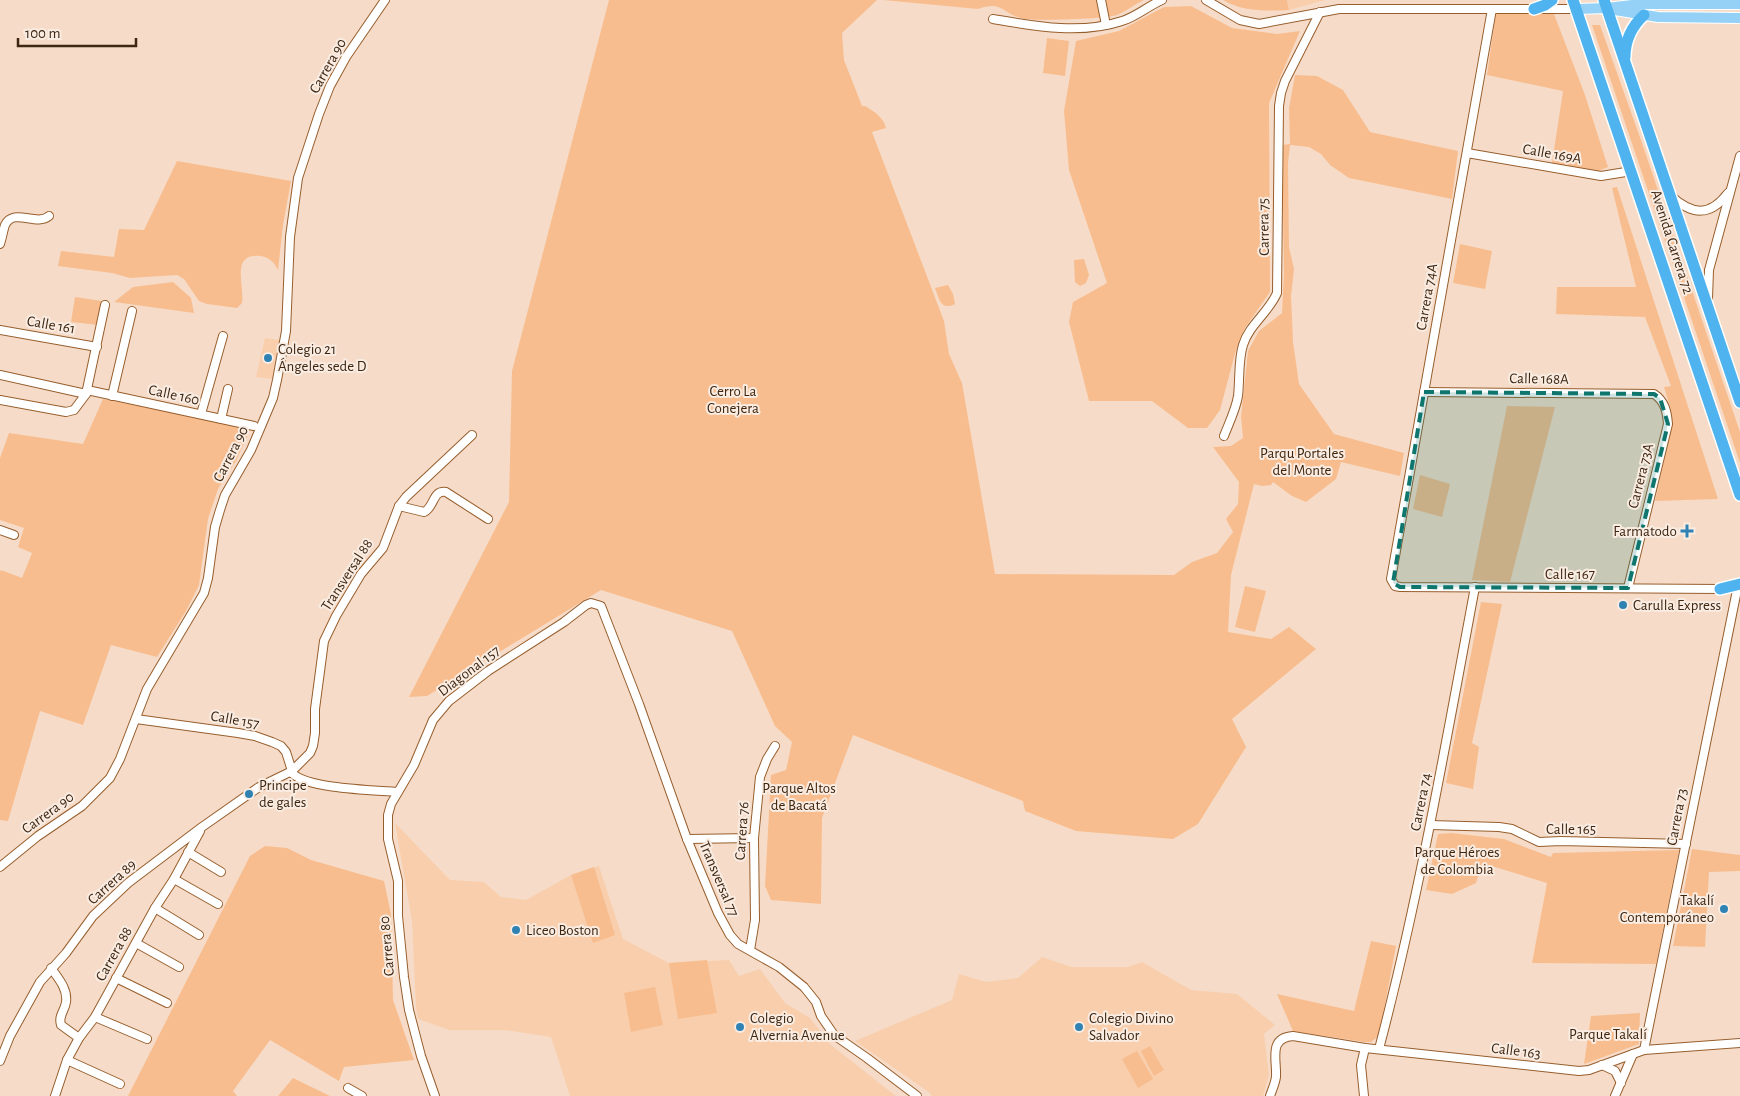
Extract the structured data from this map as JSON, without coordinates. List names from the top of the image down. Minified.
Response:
{"streets":{"highway":["Avenida Carrera 72"],"street":["Carrera 90","Calle 169A","Carrera 75","Carrera 74A","Calle 161","Calle 168A","Calle 160","Carrera 73A","Calle 167","Transversal 88","Diagonal 157","Calle 157","Carrera 74","Carrera 73","Calle 165","Carrera 76","Transversal 77","Carrera 89","Carrera 80","Carrera 88","Calle 163"]},"crossings":[["Carrera 90","Calle 157"],["Calle 169A","Avenida Carrera 72"],["Calle 169A","Carrera 74A"],["Carrera 74A","Calle 168A"],["Carrera 74A","Calle 167"],["Calle 168A","Carrera 73A"],["Carrera 73A","Calle 167"],["Calle 167","Carrera 74"],["Transversal 88","Calle 157"],["Transversal 88","Carrera 89"],["Diagonal 157","Transversal 77"],["Diagonal 157","Carrera 80"],["Calle 157","Carrera 89"],["Carrera 74","Calle 165"],["Carrera 74","Calle 163"],["Carrera 73","Calle 165"],["Carrera 73","Calle 163"],["Carrera 76","Transversal 77"],["Carrera 89","Carrera 88"]],"parks":["Cerro La Conejera","Parqu Portales del Monte","Parque Altos de Bacatá","Parque Héroes de Colombia","Parque Takalí"],"places":{"other":["Colegio 21 Ángeles sede D","Carulla Express","Principe de gales","Takalí Contemporáneo","Liceo Boston","Colegio Alvernia Avenue","Colegio Divino Salvador"],"health":["Farmatodo"]},"scale_bar":"100 m"}
